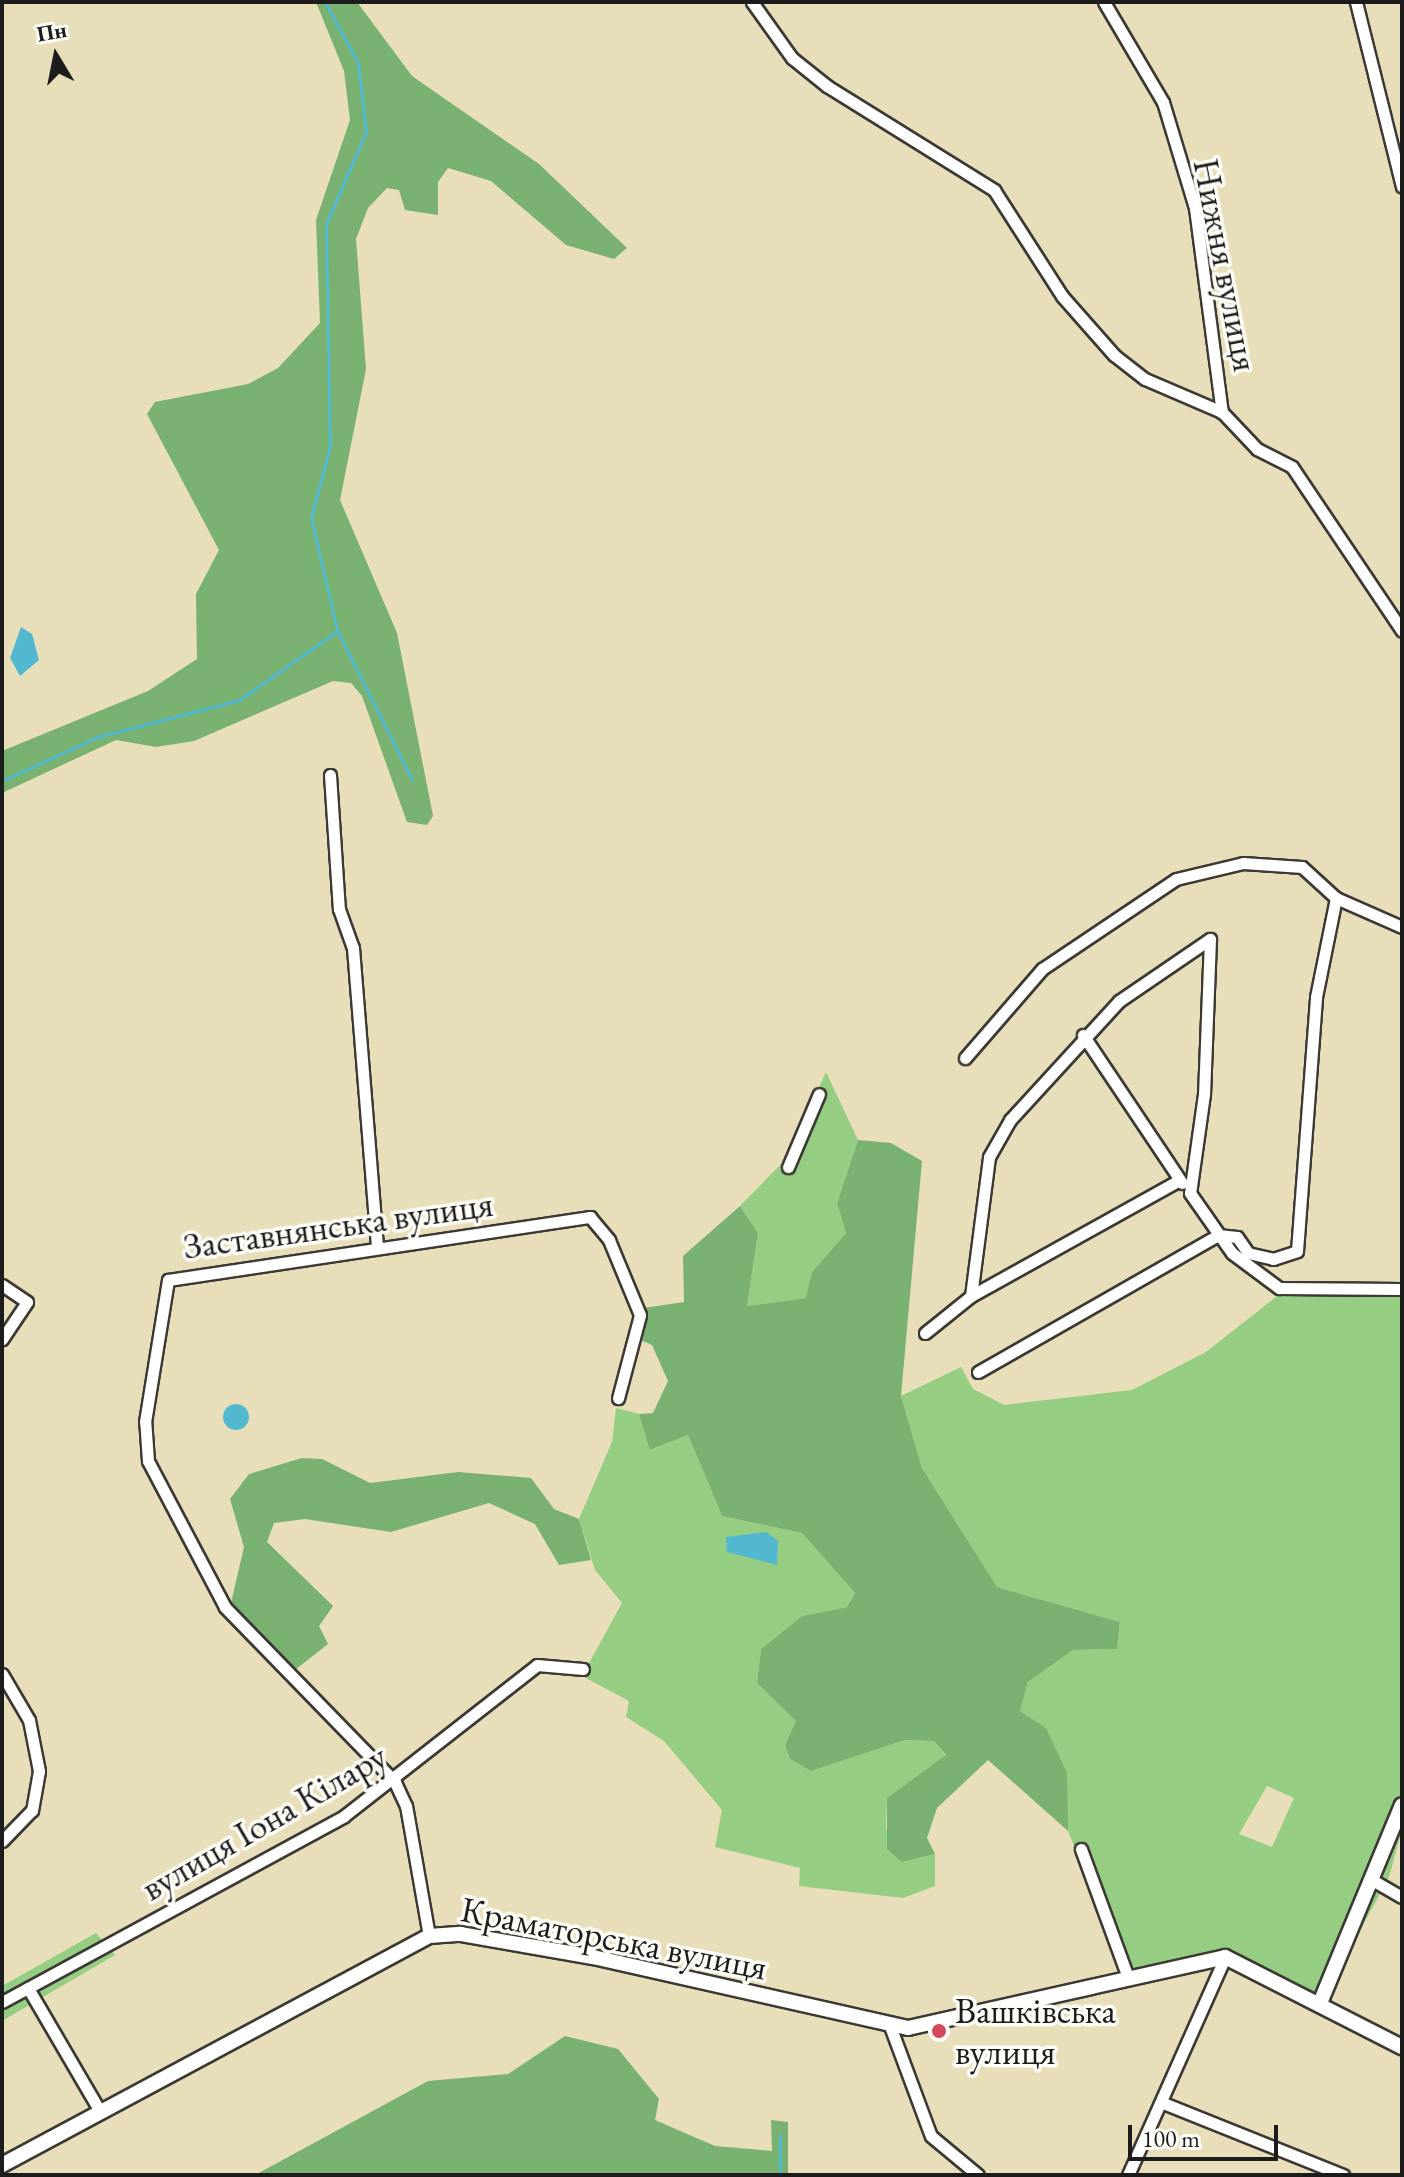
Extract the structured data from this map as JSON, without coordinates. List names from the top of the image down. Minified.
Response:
{"streets":{"street":["Нижня вулиця","Заставнянська вулиця","вулиця Іона Кілару","Краматорська вулиця"]},"crossings":[["Заставнянська вулиця","вулиця Іона Кілару"],["Заставнянська вулиця","Краматорська вулиця"]],"places":["Вашківська вулиця"],"scale_bar":"100 m","north":"top"}
